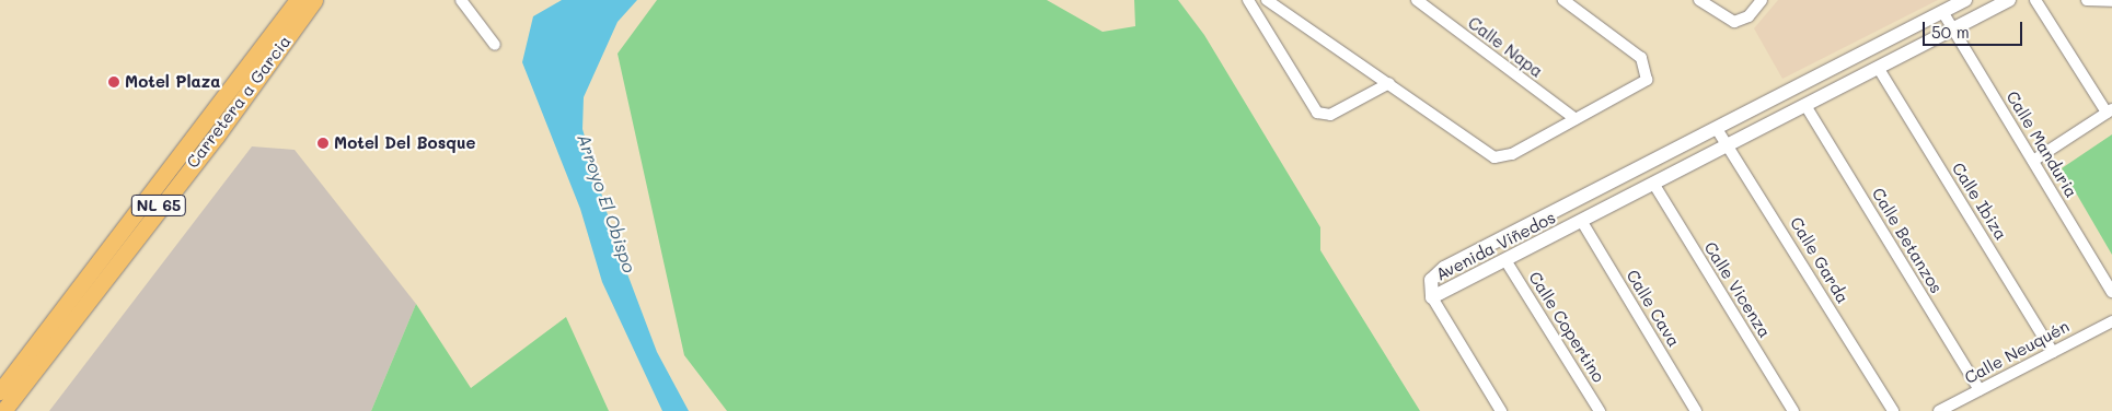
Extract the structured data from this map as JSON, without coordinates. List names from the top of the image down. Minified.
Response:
{"streets":{"main road":["Carretera a Garcia","NL 65"],"street":["Calle Napa","Calle Manduria","Calle Ibiza","Calle Betanzos","Avenida Viñedos","Calle Garda","Calle Vicenza","Calle Cava","Calle Copertino","Calle Neuquén"]},"crossings":[["Calle Manduria","Avenida Viñedos"],["Calle Ibiza","Avenida Viñedos"],["Calle Ibiza","Calle Neuquén"],["Calle Betanzos","Avenida Viñedos"],["Calle Betanzos","Calle Neuquén"],["Avenida Viñedos","Calle Garda"],["Avenida Viñedos","Calle Vicenza"],["Avenida Viñedos","Calle Cava"],["Avenida Viñedos","Calle Copertino"]],"water":["Arroyo El Obispo"],"places":["Motel Plaza","Motel Del Bosque"],"scale_bar":"50 m"}
